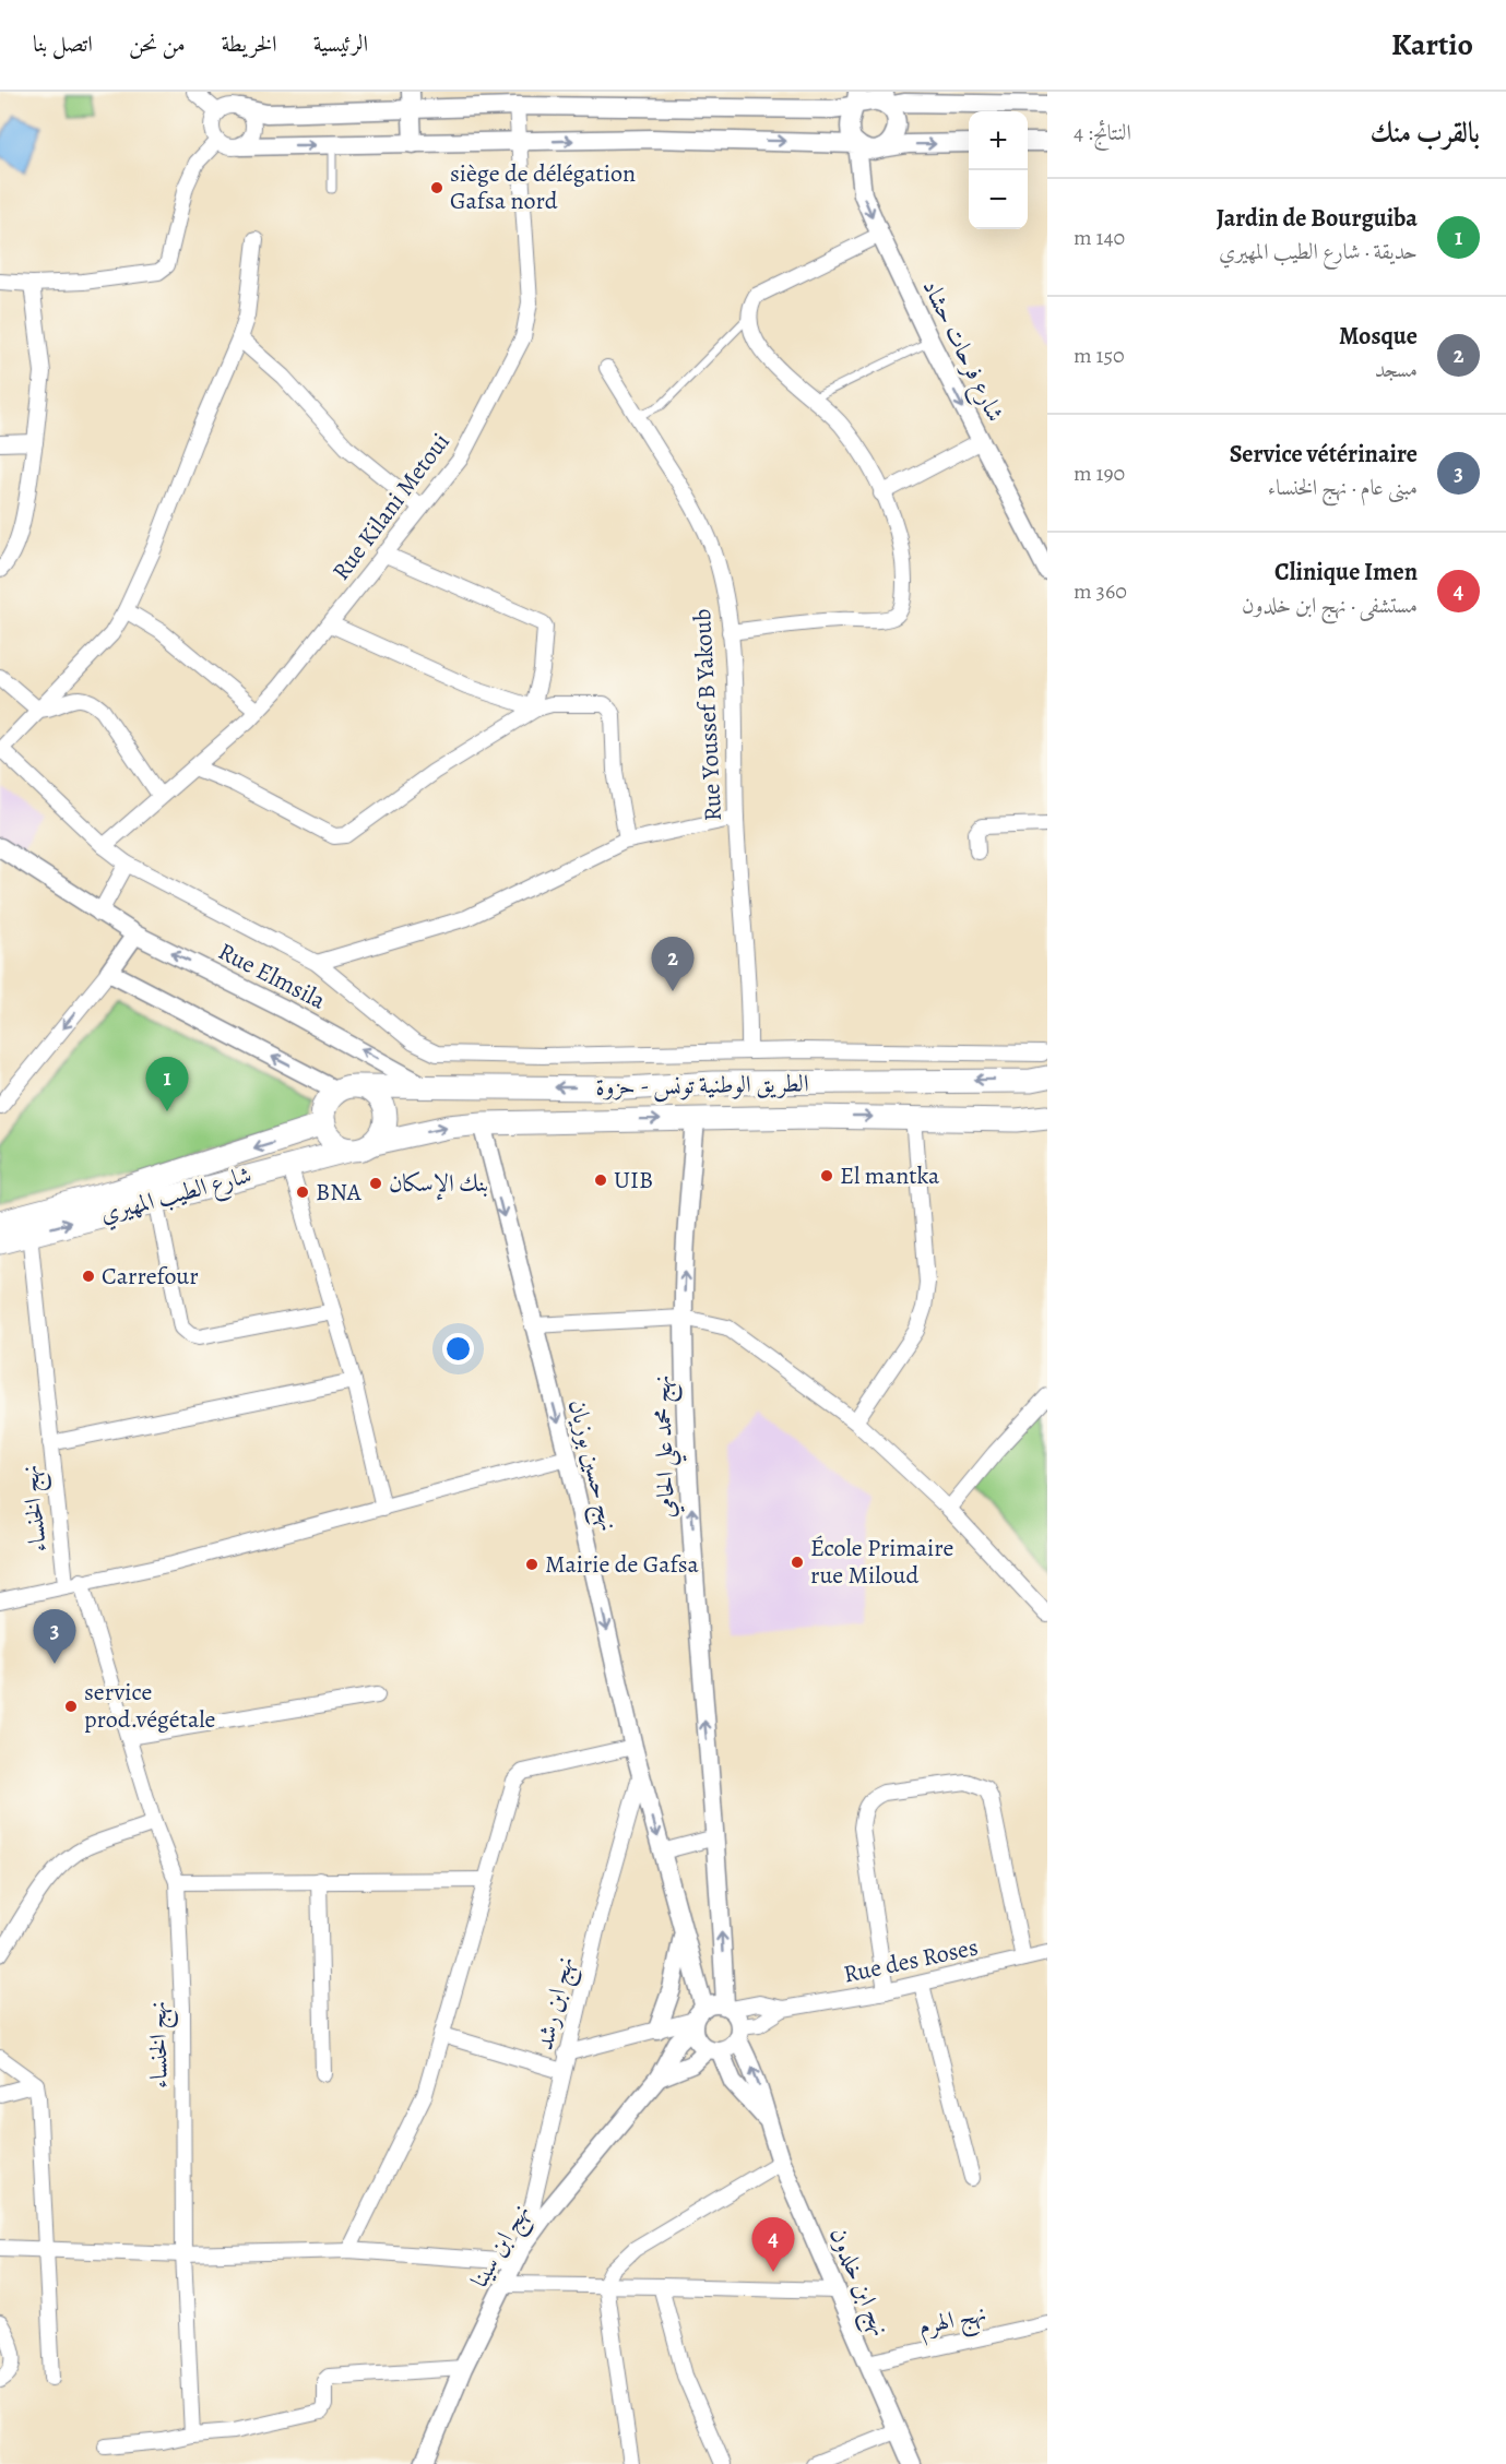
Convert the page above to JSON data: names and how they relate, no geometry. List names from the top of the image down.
{
  "streets": {
    "main road": ["الطريق الوطنية تونس - حزوة", "شارع الطيب المهيري"],
    "street": [
      "شارع فرحات حشاد",
      "Rue Kilani Metoui",
      "Rue Youssef B Yakoub",
      "Rue Elmsila",
      "نهج محمد علي الحامي",
      "نهج حسين بوزيان",
      "نهج الخنساء",
      "Rue des Roses",
      "نهج ابن رشد",
      "نهج ابن سينا",
      "نهج ابن خلدون",
      "نهج الهرم"
    ]
  },
  "crossings": [
    ["Rue Elmsila", "الطريق الوطنية تونس - حزوة"],
    ["الطريق الوطنية تونس - حزوة", "شارع الطيب المهيري"],
    ["الطريق الوطنية تونس - حزوة", "نهج محمد علي الحامي"],
    ["الطريق الوطنية تونس - حزوة", "نهج حسين بوزيان"],
    ["شارع الطيب المهيري", "نهج الخنساء"],
    ["نهج محمد علي الحامي", "نهج حسين بوزيان"],
    ["نهج محمد علي الحامي", "Rue des Roses"],
    ["نهج محمد علي الحامي", "نهج ابن سينا"],
    ["نهج محمد علي الحامي", "نهج ابن خلدون"],
    ["نهج حسين بوزيان", "Rue des Roses"],
    ["نهج حسين بوزيان", "نهج ابن رشد"],
    ["نهج حسين بوزيان", "نهج ابن سينا"],
    ["نهج حسين بوزيان", "نهج ابن خلدون"],
    ["Rue des Roses", "نهج ابن سينا"],
    ["Rue des Roses", "نهج ابن خلدون"],
    ["نهج ابن رشد", "نهج ابن سينا"],
    ["نهج ابن سينا", "نهج ابن خلدون"],
    ["نهج ابن خلدون", "نهج الهرم"]
  ],
  "one_way": ["نهج محمد علي الحامي", "نهج حسين بوزيان"],
  "places": [
    "siège de délégation Gafsa nord",
    "El mantka",
    "UIB",
    "بنك الإسكان",
    "BNA",
    "Carrefour",
    "École Primaire rue Miloud",
    "Mairie de Gafsa",
    "service prod.végétale"
  ],
  "page": {
    "header": "Kartio",
    "nav": [
      "الرئيسية",
      "الخريطة",
      "من نحن",
      "اتصل بنا"
    ],
    "heading": ["بالقرب منك", "النتائج: 4"],
    "map_buttons": ["+", "−"],
    "list": [
      {
        "mark": "1",
        "name": "Jardin de Bourguiba",
        "note": "حديقة · شارع الطيب المهيري",
        "value": "140 m"
      },
      {
        "mark": "2",
        "name": "Mosque",
        "note": "مسجد",
        "value": "150 m"
      },
      {
        "mark": "3",
        "name": "Service vétérinaire",
        "note": "مبنى عام · نهج الخنساء",
        "value": "190 m"
      },
      {
        "mark": "4",
        "name": "Clinique Imen",
        "note": "مستشفى · نهج ابن خلدون",
        "value": "360 m"
      }
    ],
    "pins": [
      "2",
      "1",
      "3",
      "4"
    ]
  }
}
